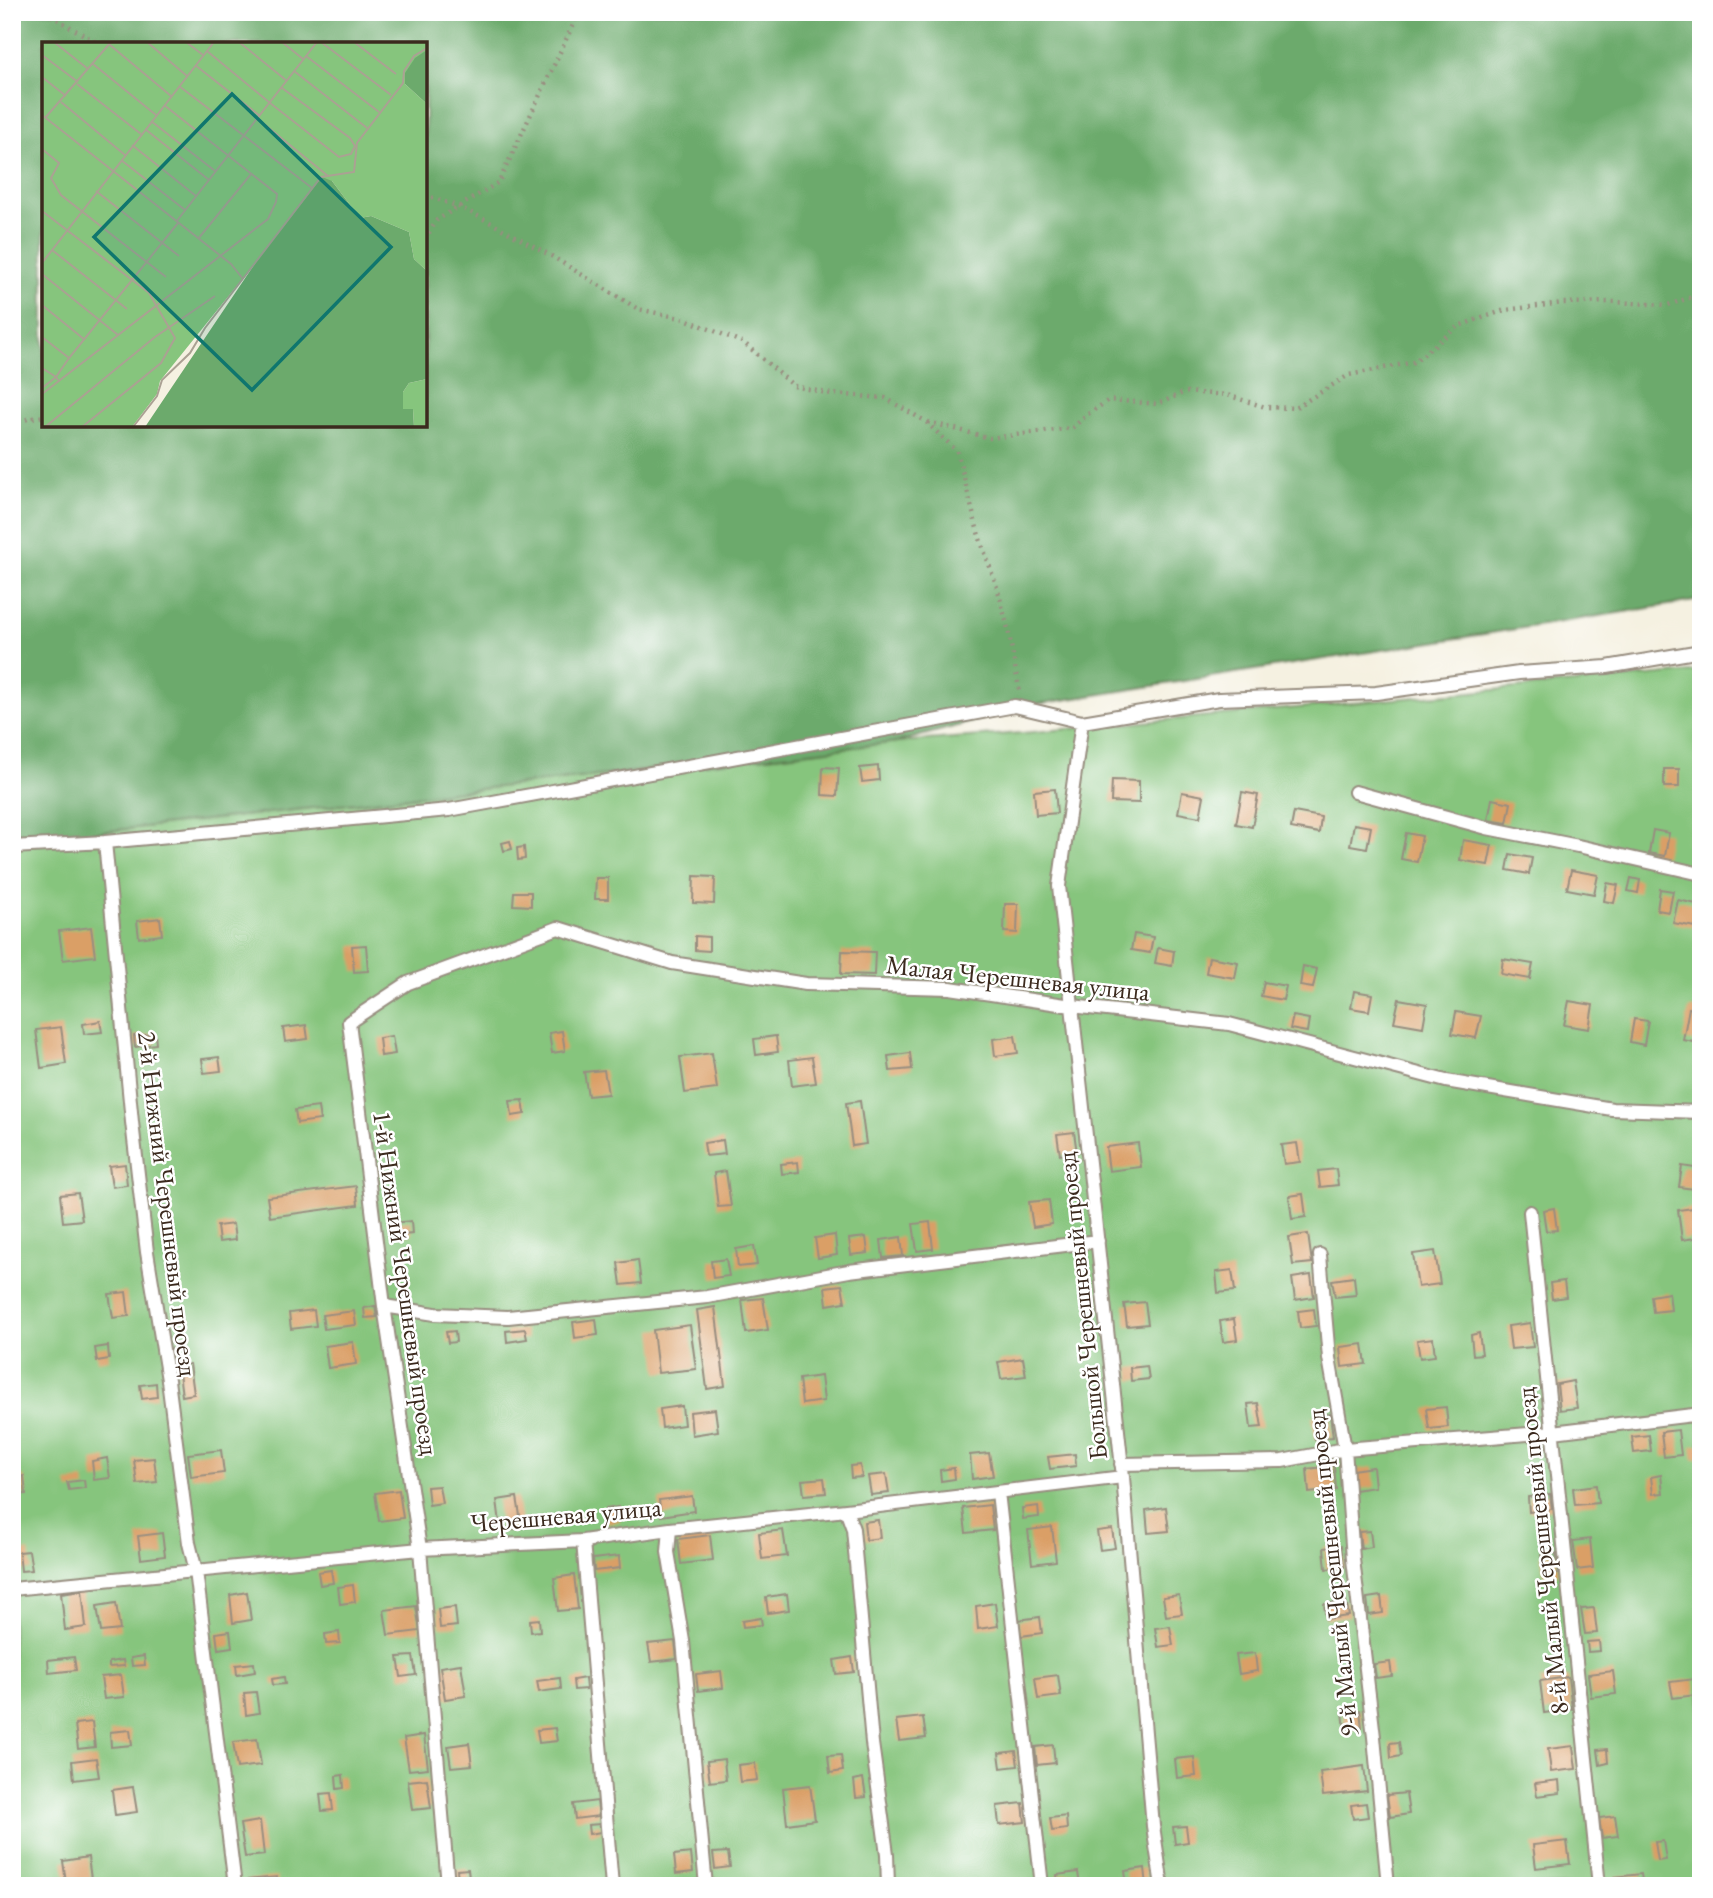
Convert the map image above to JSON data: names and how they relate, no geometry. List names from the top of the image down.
{
  "streets": {
    "lane": [
      "Малая Черешневая улица",
      "2-й Нижний Черешневый проезд",
      "1-й Нижний Черешневый проезд",
      "Большой Черешневый проезд",
      "Черешневая улица",
      "8-й Малый Черешневый проезд",
      "9-й Малый Черешневый проезд"
    ]
  },
  "crossings": [
    ["Малая Черешневая улица", "1-й Нижний Черешневый проезд"],
    ["Малая Черешневая улица", "Большой Черешневый проезд"],
    ["2-й Нижний Черешневый проезд", "Черешневая улица"],
    ["1-й Нижний Черешневый проезд", "Черешневая улица"],
    ["Большой Черешневый проезд", "Черешневая улица"],
    ["Черешневая улица", "8-й Малый Черешневый проезд"],
    ["Черешневая улица", "9-й Малый Черешневый проезд"]
  ]
}
